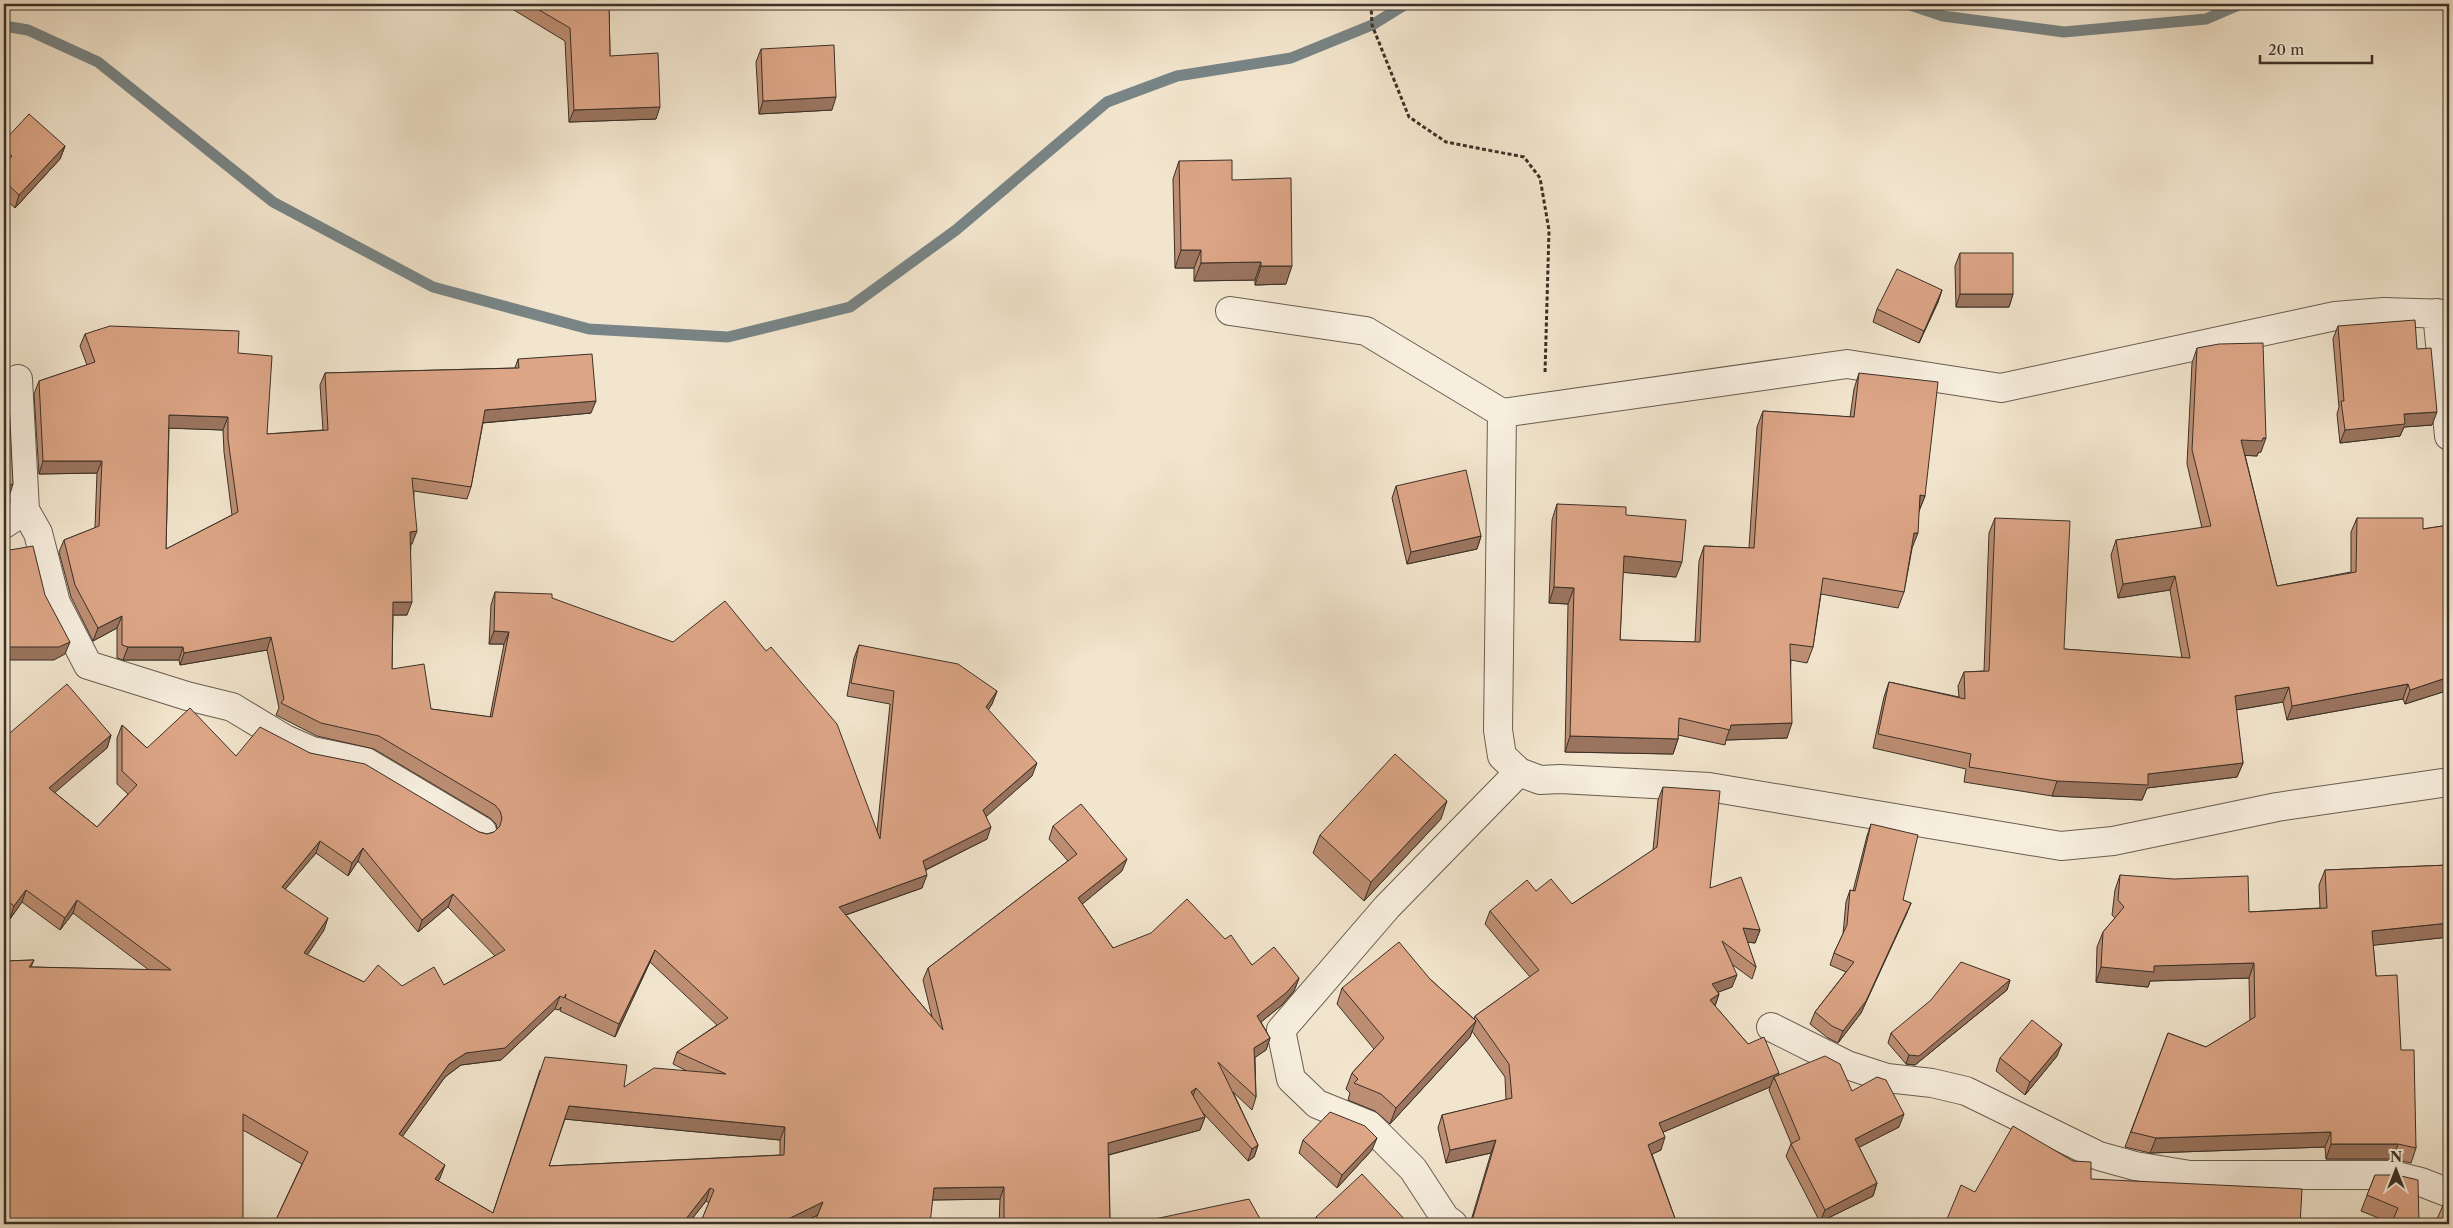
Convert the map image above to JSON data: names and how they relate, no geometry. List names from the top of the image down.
{
  "scale_bar": "20 m",
  "north": "top"
}
